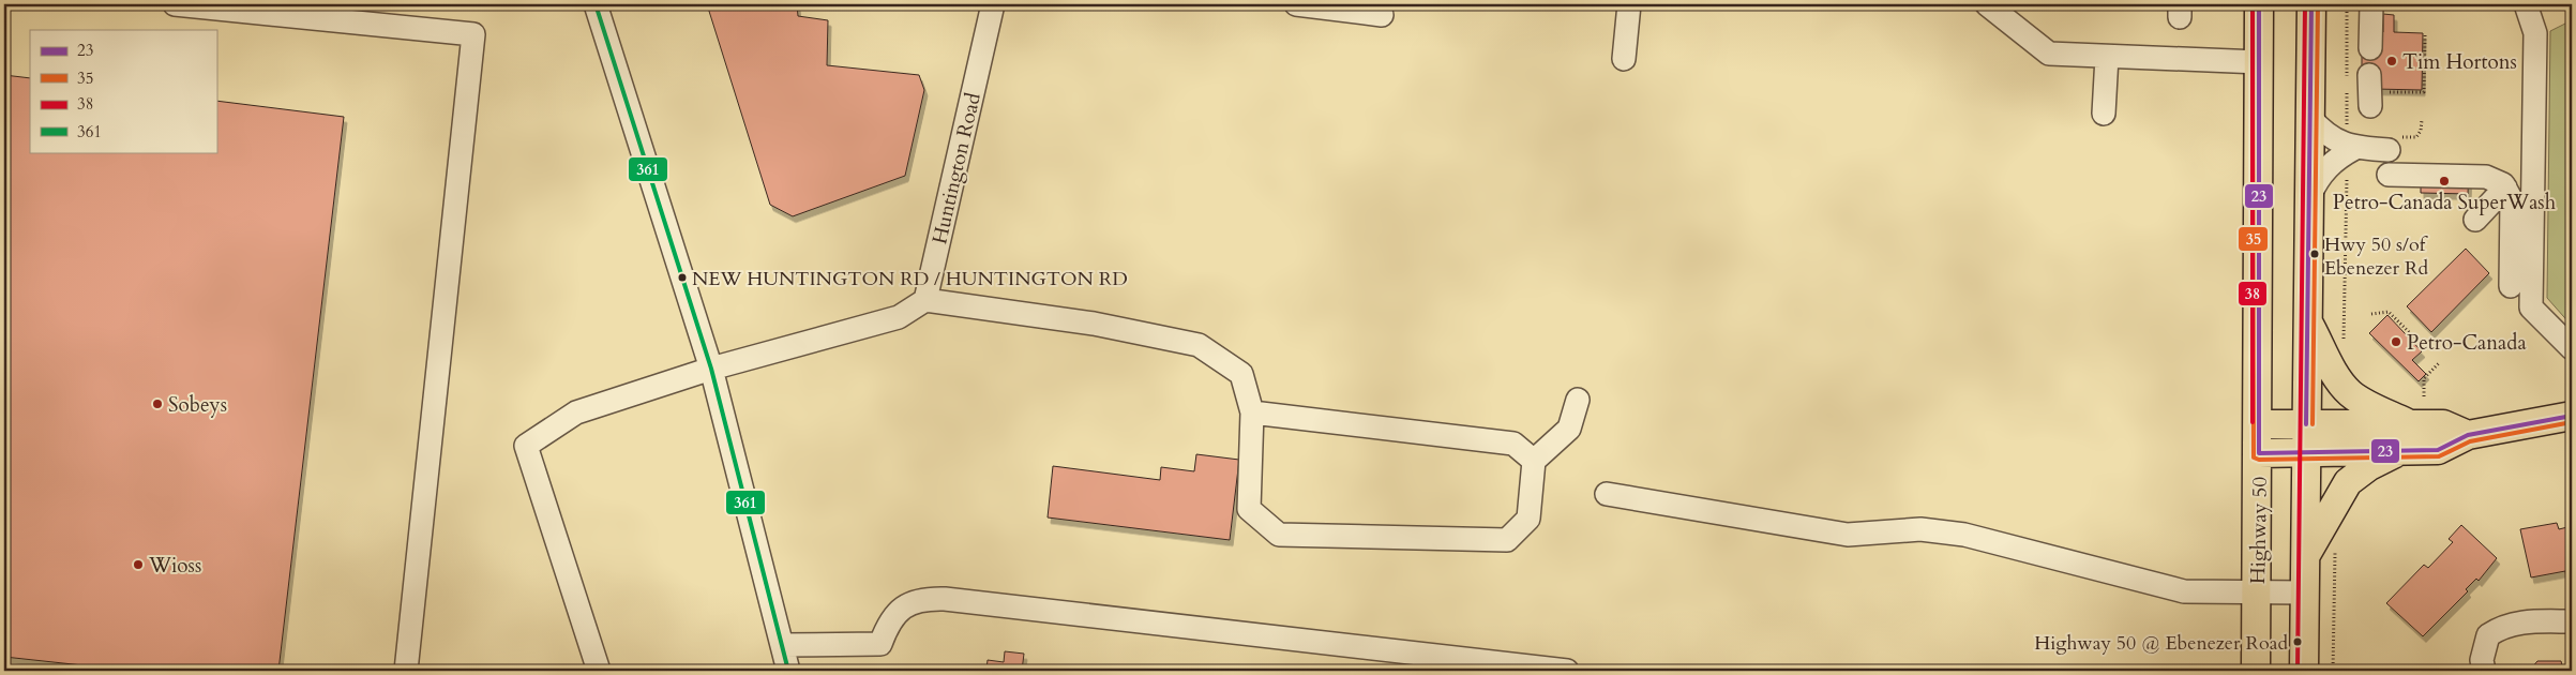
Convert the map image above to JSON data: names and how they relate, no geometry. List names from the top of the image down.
{
  "streets": {
    "main road": ["Highway 50"],
    "street": ["Huntington Road"]
  },
  "places": [
    "Tim Hortons",
    "Petro-Canada SuperWash",
    "Hwy 50 s/of Ebenezer Rd",
    "NEW HUNTINGTON RD / HUNTINGTON RD",
    "Petro-Canada",
    "Sobeys",
    "Wioss",
    "Highway 50 @ Ebenezer Road"
  ],
  "lines": [
    "transit line 23",
    "transit line 35",
    "transit line 38",
    "transit line 361"
  ],
  "legend": [
    "23",
    "35",
    "38",
    "361"
  ]
}
